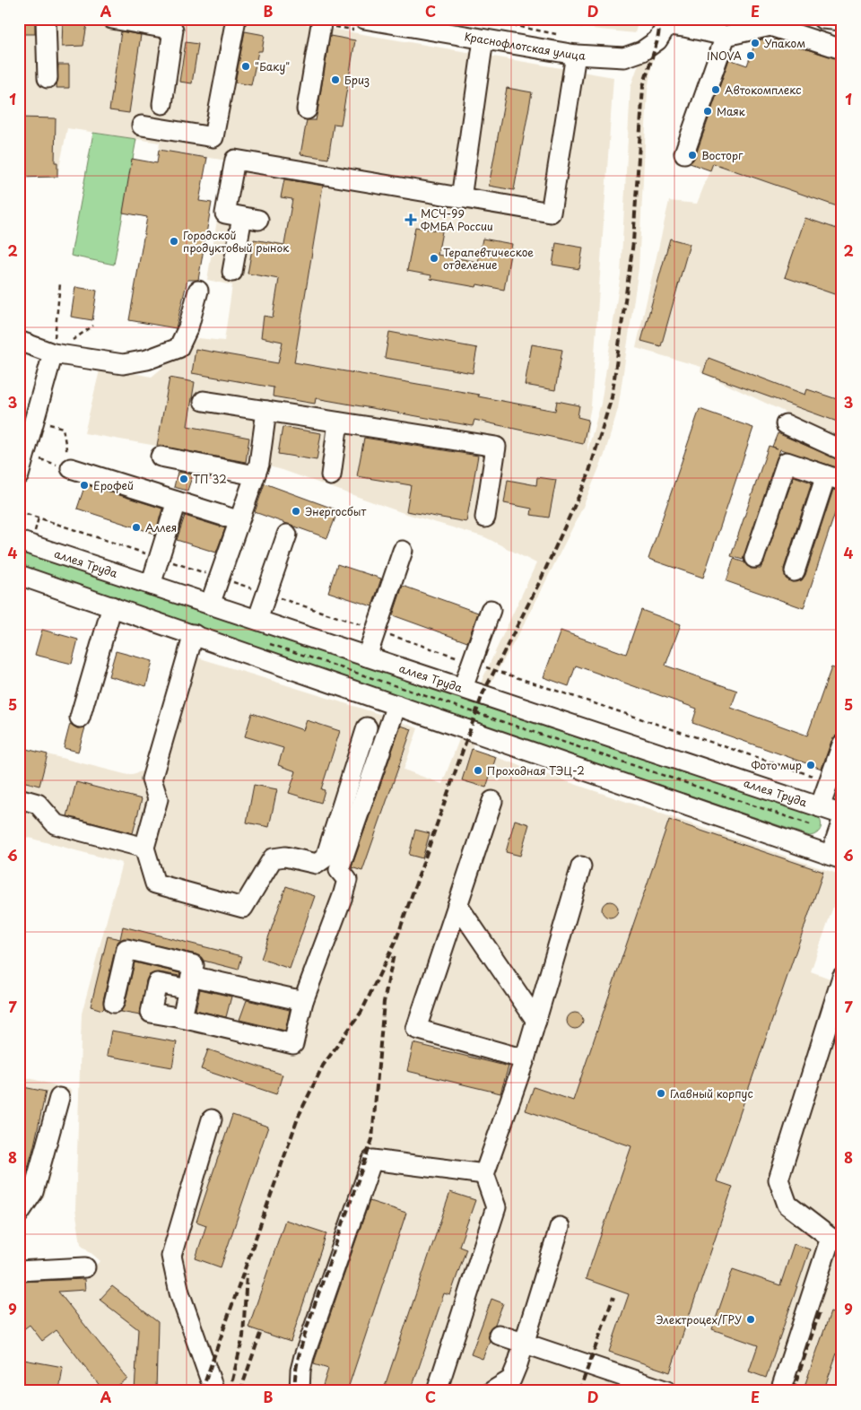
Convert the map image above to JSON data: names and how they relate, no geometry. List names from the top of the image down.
{
  "streets": {
    "street": ["Краснофлотская улица", "аллея Труда"]
  },
  "places": {
    "other": [
      "Упаком",
      "INOVA",
      "\"Баку\"",
      "Бриз",
      "Автокомплекс",
      "Маяк",
      "Восторг",
      "Городской продуктовый рынок",
      "Терапевтическое отделение",
      "ТП 32",
      "Ерофей",
      "Энергосбыт",
      "Аллея",
      "Фото мир",
      "Проходная ТЭЦ-2",
      "Главный корпус",
      "Электроцех/ГРУ"
    ],
    "health": ["МСЧ-99 ФМБА России"]
  },
  "grid": {
    "columns": [
      "A",
      "B",
      "C",
      "D",
      "E"
    ],
    "rows": [
      "1",
      "2",
      "3",
      "4",
      "5",
      "6",
      "7",
      "8",
      "9"
    ]
  }
}
